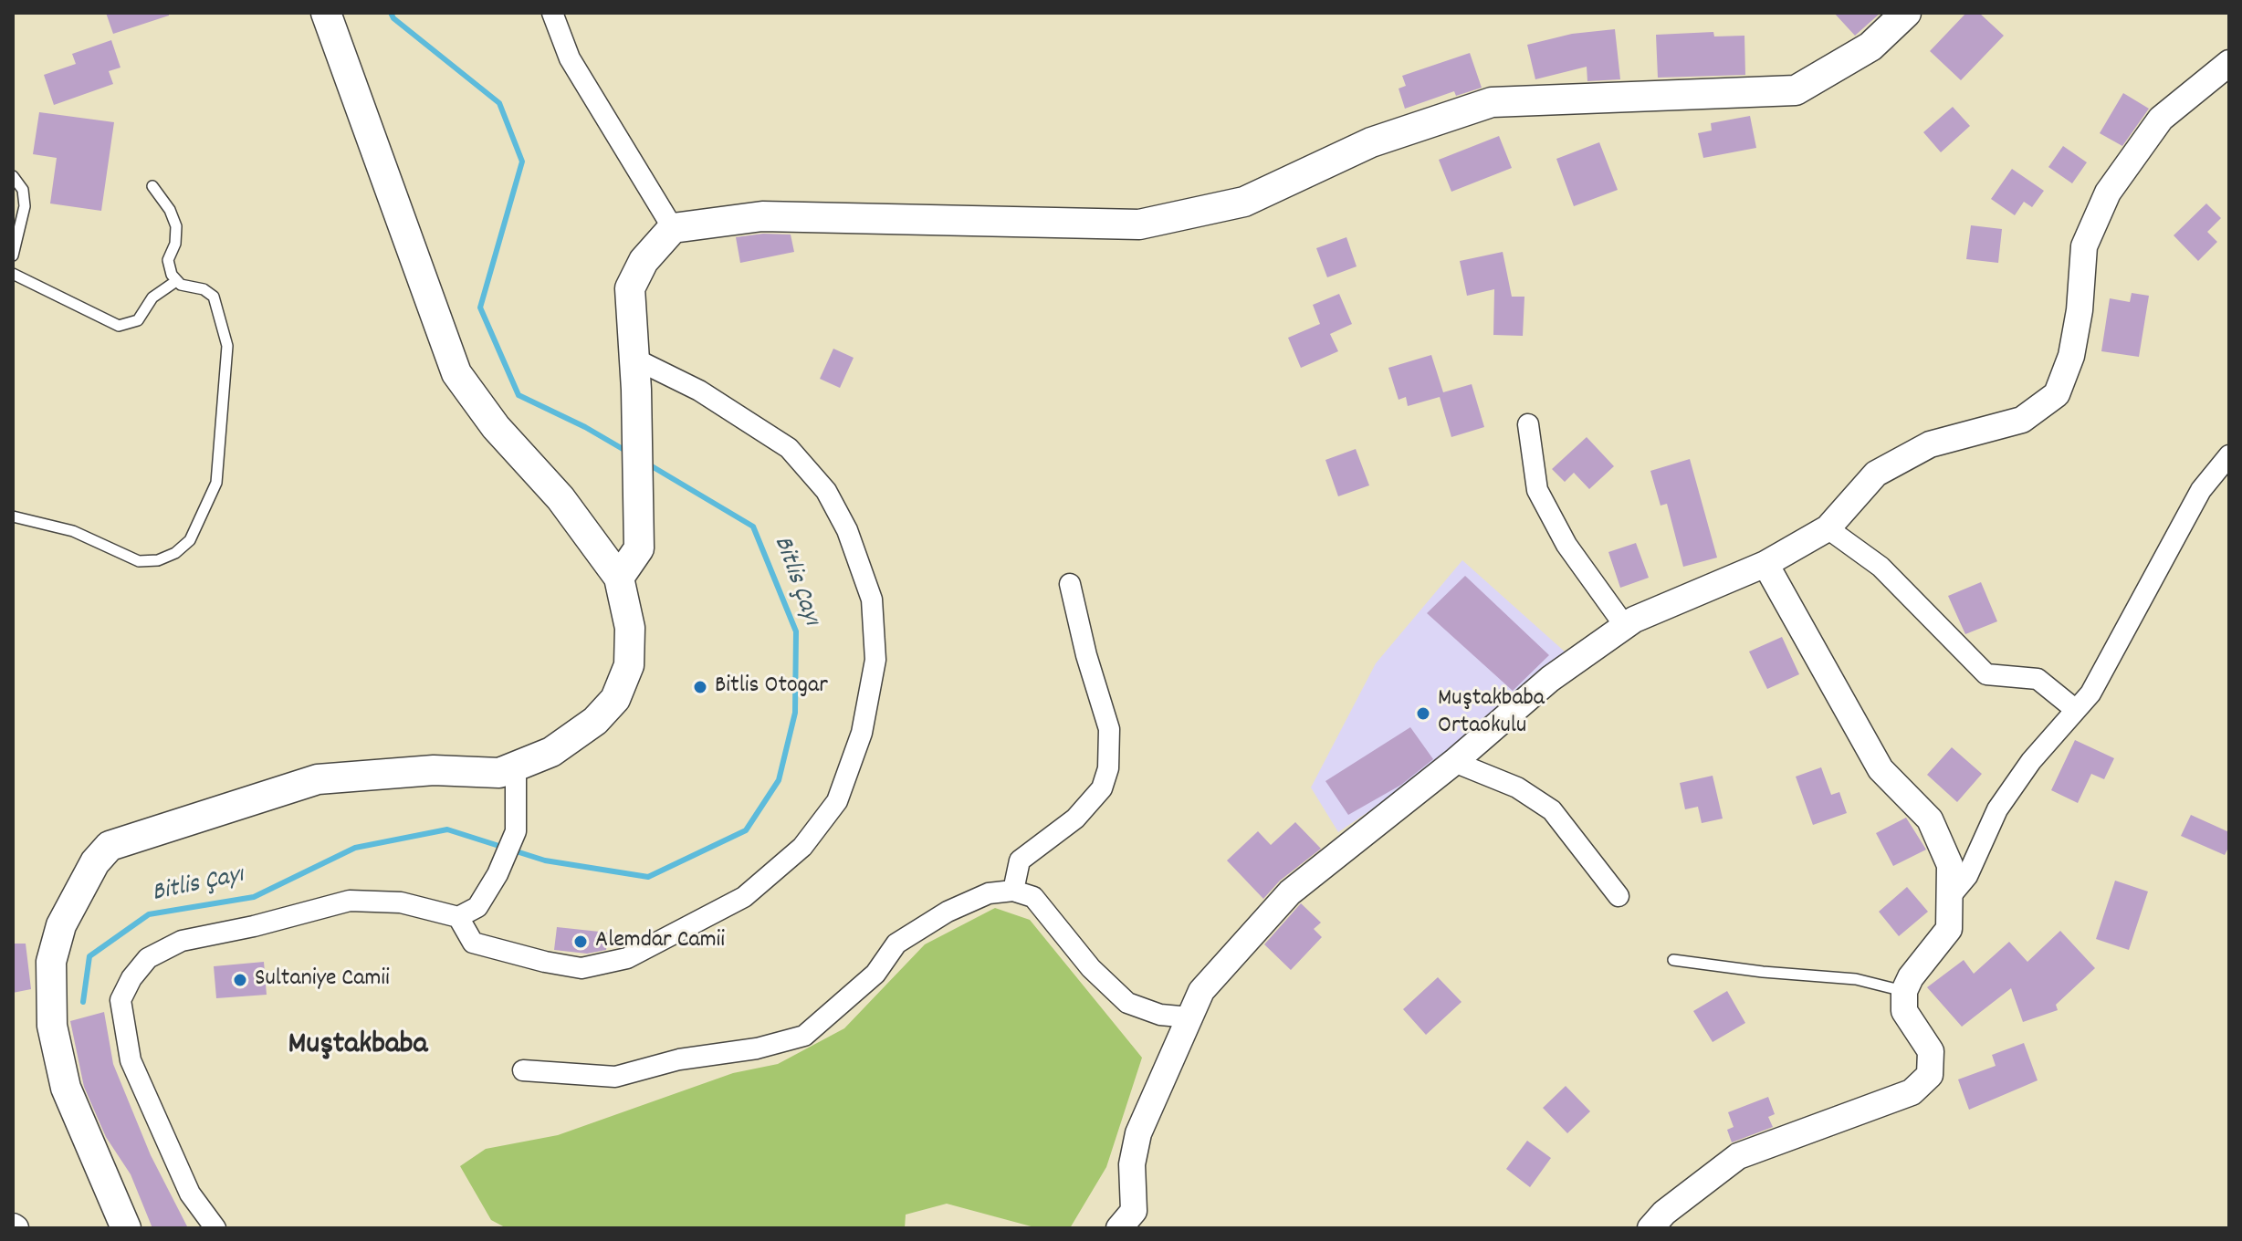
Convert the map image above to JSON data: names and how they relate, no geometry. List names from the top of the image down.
{
  "districts": ["Muştakbaba"],
  "water": ["Bitlis Çayı"],
  "places": [
    "Bitlis Otogar",
    "Muştakbaba Ortaokulu",
    "Alemdar Camii",
    "Sultaniye Camii"
  ]
}
